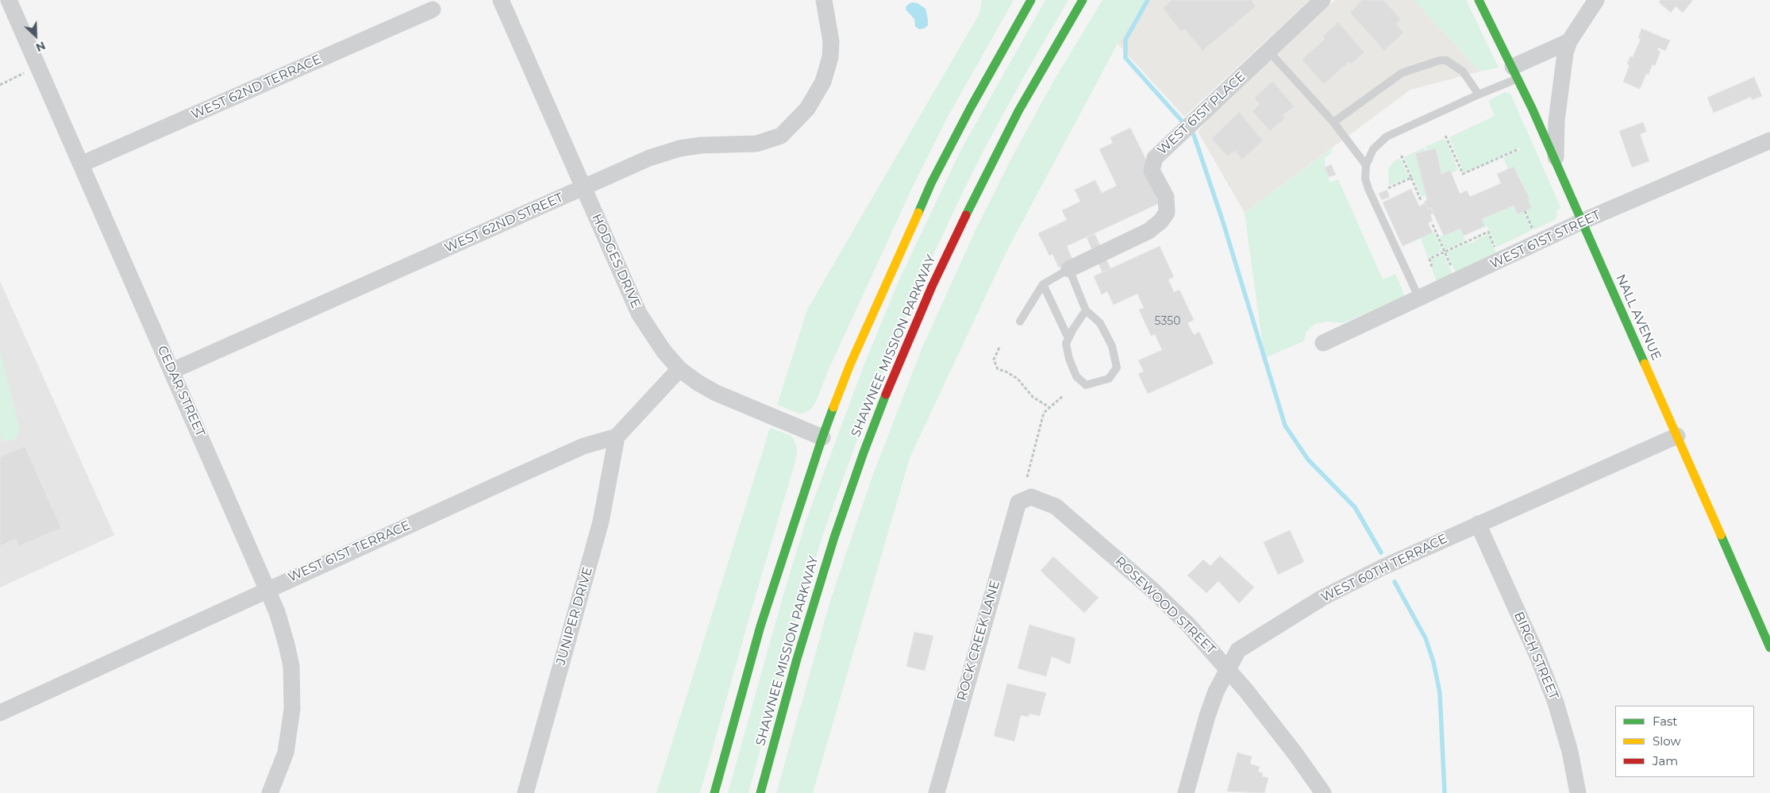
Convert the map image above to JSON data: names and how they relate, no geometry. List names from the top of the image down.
{
  "streets": {
    "main road": ["NALL AVENUE", "SHAWNEE MISSION PARKWAY"],
    "street": [
      "WEST 62ND TERRACE",
      "WEST 61ST PLACE",
      "WEST 62ND STREET",
      "WEST 61ST STREET",
      "HODGES DRIVE",
      "CEDAR STREET",
      "WEST 61ST TERRACE",
      "WEST 60TH TERRACE",
      "ROSEWOOD STREET",
      "JUNIPER DRIVE",
      "ROCK CREEK LANE",
      "BIRCH STREET"
    ]
  },
  "crossings": [
    ["WEST 62ND TERRACE", "CEDAR STREET"],
    ["WEST 62ND STREET", "HODGES DRIVE"],
    ["WEST 62ND STREET", "CEDAR STREET"],
    ["WEST 61ST STREET", "NALL AVENUE"],
    ["NALL AVENUE", "WEST 60TH TERRACE"],
    ["CEDAR STREET", "WEST 61ST TERRACE"],
    ["WEST 61ST TERRACE", "JUNIPER DRIVE"],
    ["WEST 60TH TERRACE", "ROSEWOOD STREET"],
    ["WEST 60TH TERRACE", "BIRCH STREET"],
    ["ROSEWOOD STREET", "ROCK CREEK LANE"]
  ],
  "house_numbers": ["5350"],
  "legend": ["Fast", "Slow", "Jam"],
  "north": "bottom right"
}
